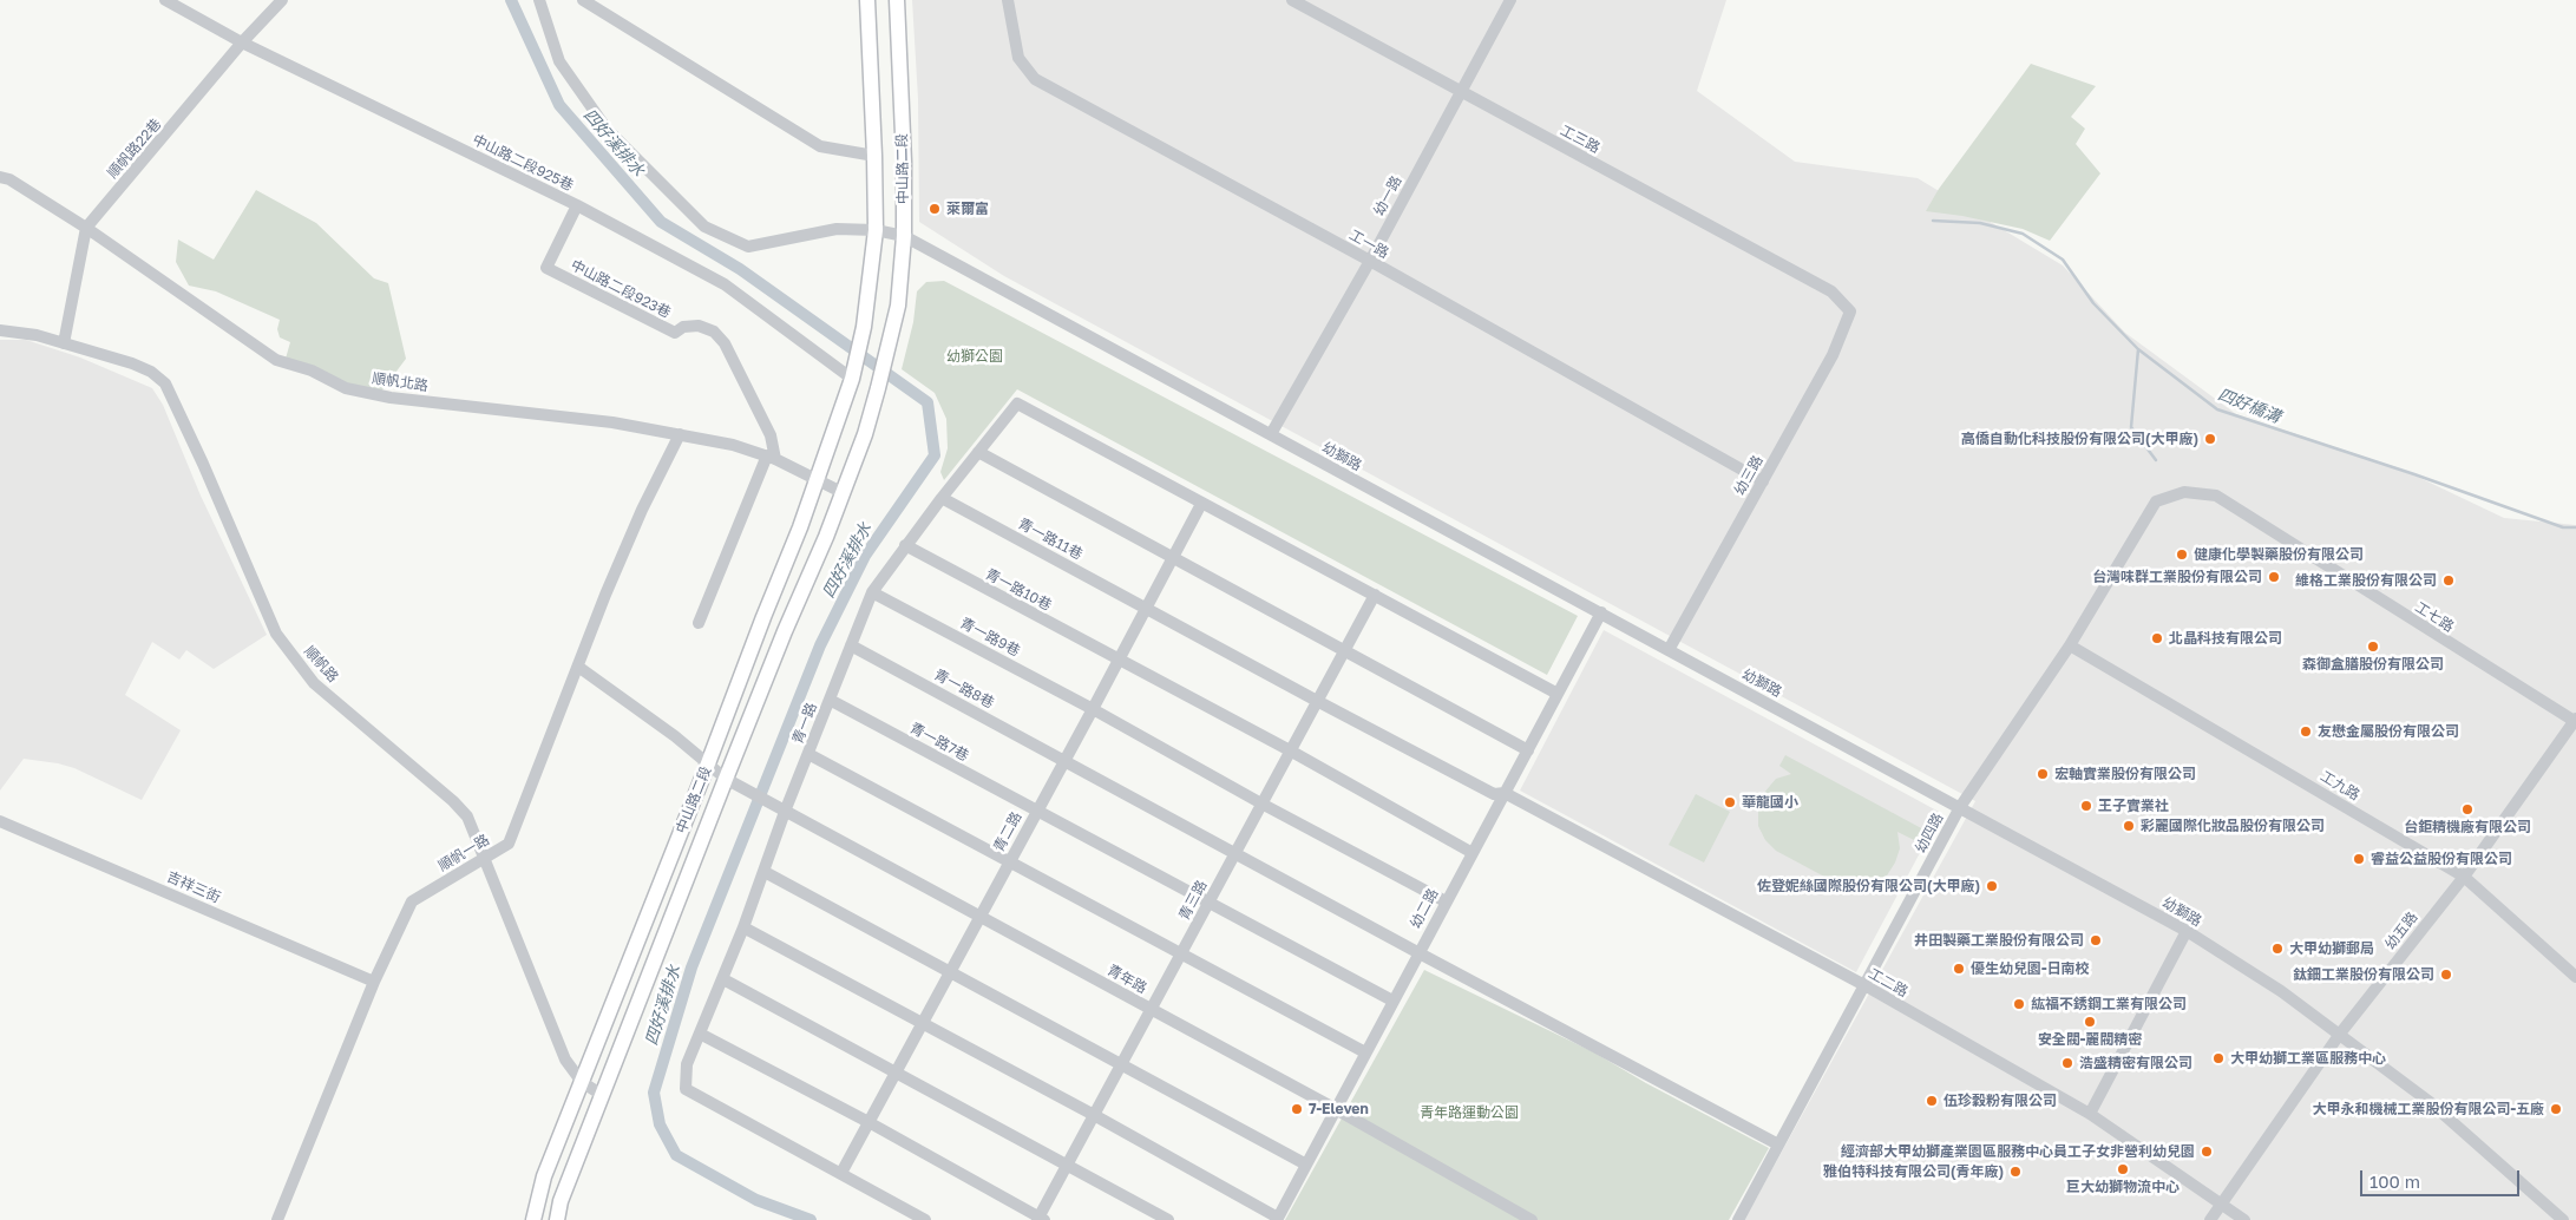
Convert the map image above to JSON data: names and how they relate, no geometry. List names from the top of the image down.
{
  "streets": {
    "main road": ["中山路二段"],
    "street": [
      "工三路",
      "順帆路22巷",
      "中山路二段925巷",
      "幼一路",
      "工一路",
      "中山路二段923巷",
      "順帆北路",
      "幼獅路",
      "幼三路",
      "青一路11巷",
      "青一路10巷",
      "工七路",
      "青一路9巷",
      "順帆路",
      "青一路8巷",
      "青一路",
      "青一路7巷",
      "工九路",
      "青二路",
      "幼四路",
      "順帆一路",
      "吉祥三街",
      "青三路",
      "幼二路",
      "幼五路",
      "青年路",
      "工二路"
    ]
  },
  "crossings": [
    ["工三路", "幼一路"],
    ["工三路", "幼三路"],
    ["順帆路22巷", "中山路二段925巷"],
    ["順帆路22巷", "順帆北路"],
    ["順帆路22巷", "順帆路"],
    ["中山路二段925巷", "中山路二段"],
    ["中山路二段925巷", "中山路二段923巷"],
    ["中山路二段", "順帆北路"],
    ["中山路二段", "幼獅路"],
    ["中山路二段", "順帆路"],
    ["中山路二段", "青年路"],
    ["幼一路", "工一路"],
    ["幼一路", "幼獅路"],
    ["工一路", "幼三路"],
    ["中山路二段923巷", "順帆北路"],
    ["順帆北路", "順帆一路"],
    ["幼獅路", "幼三路"],
    ["幼獅路", "幼四路"],
    ["幼獅路", "幼二路"],
    ["幼獅路", "幼五路"],
    ["青一路11巷", "青一路"],
    ["青一路11巷", "青二路"],
    ["青一路11巷", "青三路"],
    ["青一路11巷", "工二路"],
    ["青一路10巷", "青一路"],
    ["青一路10巷", "青二路"],
    ["青一路10巷", "青三路"],
    ["青一路10巷", "幼二路"],
    ["工七路", "幼四路"],
    ["工七路", "幼五路"],
    ["青一路9巷", "青一路"],
    ["青一路9巷", "青二路"],
    ["青一路9巷", "青三路"],
    ["青一路9巷", "幼二路"],
    ["順帆路", "順帆一路"],
    ["青一路8巷", "青一路"],
    ["青一路8巷", "青二路"],
    ["青一路8巷", "幼四路"],
    ["青一路8巷", "青三路"],
    ["青一路8巷", "幼二路"],
    ["青一路", "青一路7巷"],
    ["青一路", "青二路"],
    ["青一路", "青年路"],
    ["青一路7巷", "青二路"],
    ["青一路7巷", "青三路"],
    ["青一路7巷", "幼二路"],
    ["工九路", "幼四路"],
    ["工九路", "幼五路"],
    ["青二路", "青年路"],
    ["幼四路", "工二路"],
    ["順帆一路", "吉祥三街"],
    ["順帆一路", "青年路"],
    ["青三路", "青年路"],
    ["青三路", "工二路"],
    ["幼二路", "青年路"],
    ["幼二路", "工二路"],
    ["幼五路", "工二路"]
  ],
  "water": ["四好溪排水", "四好橋溝"],
  "parks": ["幼獅公園", "青年路運動公園"],
  "places": [
    "萊爾富",
    "高僑自動化科技股份有限公司(大甲廠)",
    "健康化學製藥股份有限公司",
    "台灣味群工業股份有限公司",
    "維格工業股份有限公司",
    "北晶科技有限公司",
    "森御盒膳股份有限公司",
    "友懋金屬股份有限公司",
    "宏軸實業股份有限公司",
    "華龍國小",
    "王子實業社",
    "台鉅精機廠有限公司",
    "彩麗國際化妝品股份有限公司",
    "睿益公益股份有限公司",
    "佐登妮絲國際股份有限公司(大甲廠)",
    "井田製藥工業股份有限公司",
    "大甲幼獅郵局",
    "優生幼兒園-日南校",
    "鈦鈿工業股份有限公司",
    "紘福不銹鋼工業有限公司",
    "安全閥-麗閥精密",
    "大甲幼獅工業區服務中心",
    "浩盛精密有限公司",
    "伍珍穀粉有限公司",
    "7-Eleven",
    "大甲永和機械工業股份有限公司-五廠",
    "經濟部大甲幼獅產業園區服務中心員工子女非營利幼兒園",
    "巨大幼獅物流中心",
    "雅伯特科技有限公司(青年廠)"
  ],
  "scale_bar": "100 m"
}
